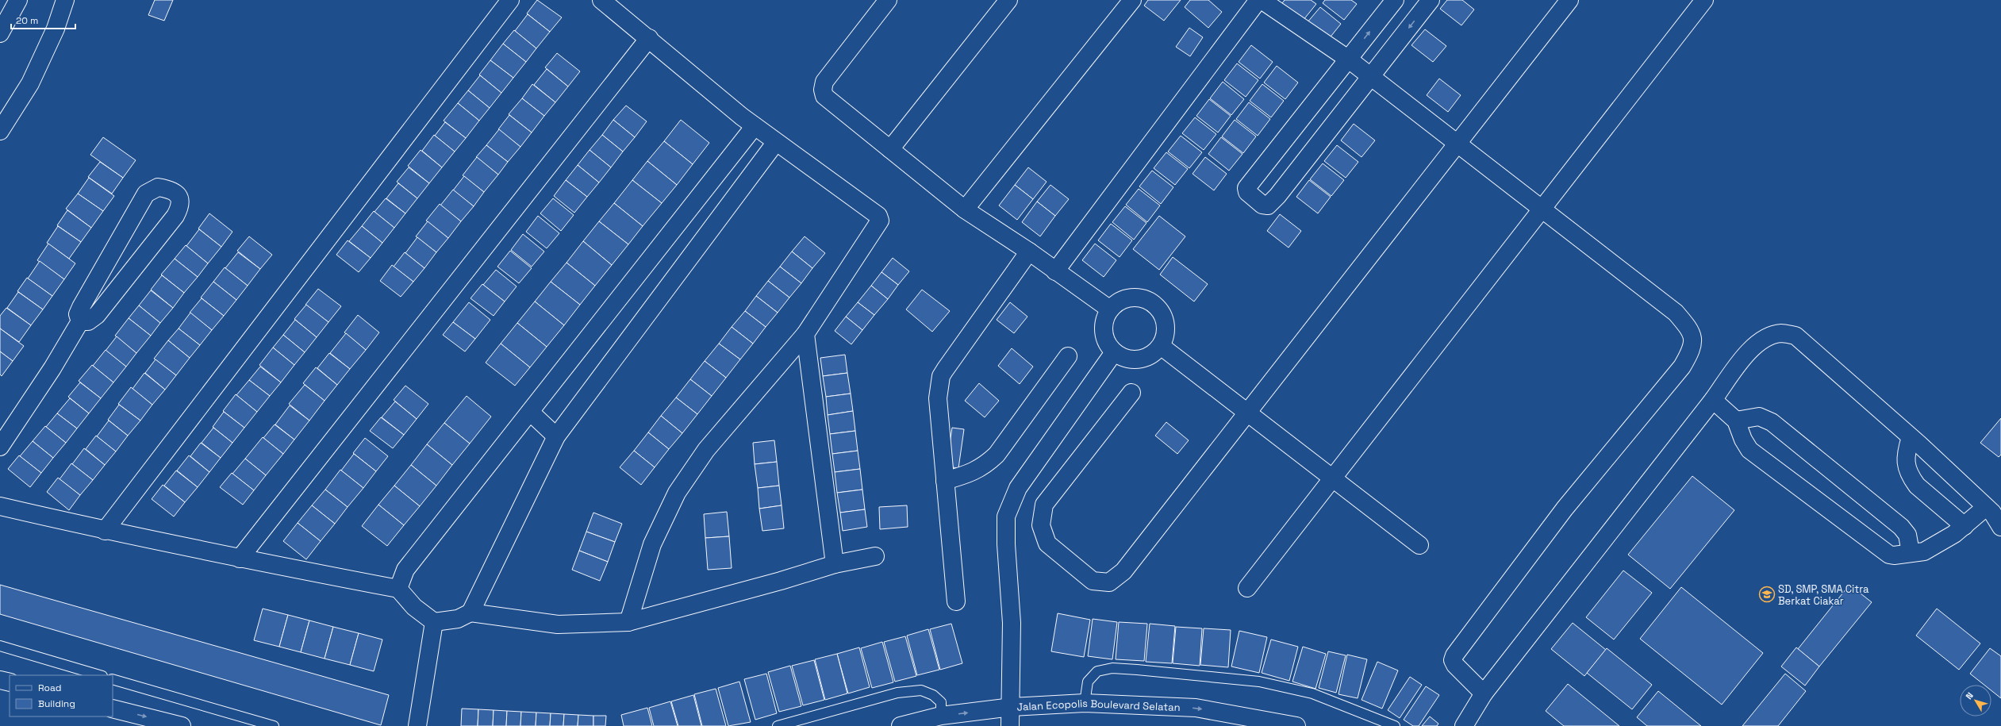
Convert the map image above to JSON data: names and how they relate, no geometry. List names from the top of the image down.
{
  "streets": {
    "street": ["Jalan Ecopolis Boulevard Selatan"]
  },
  "one_way": ["Jalan Ecopolis Boulevard Selatan"],
  "places": {
    "school or university": ["SD, SMP, SMA Citra Berkat Ciakar"]
  },
  "legend": ["Road", "Building"],
  "scale_bar": "20 m",
  "north": "top left"
}
